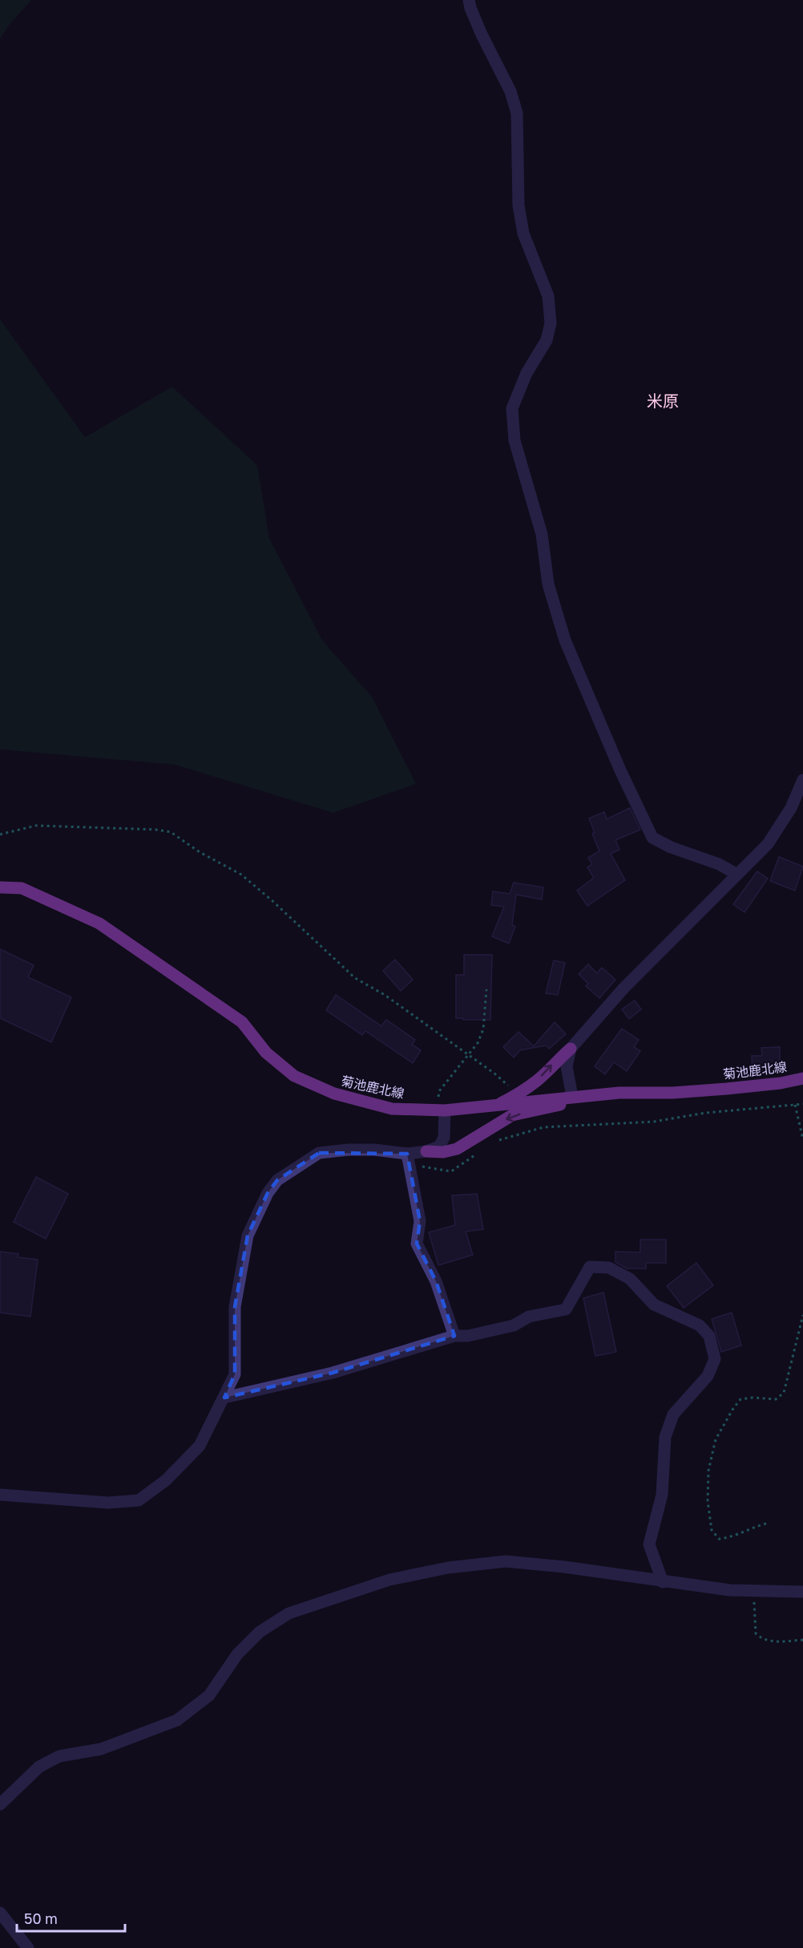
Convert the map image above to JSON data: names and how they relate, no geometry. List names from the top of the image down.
{
  "streets": {
    "main road": ["菊池鹿北線"]
  },
  "districts": ["米原"],
  "scale_bar": "50 m"
}
